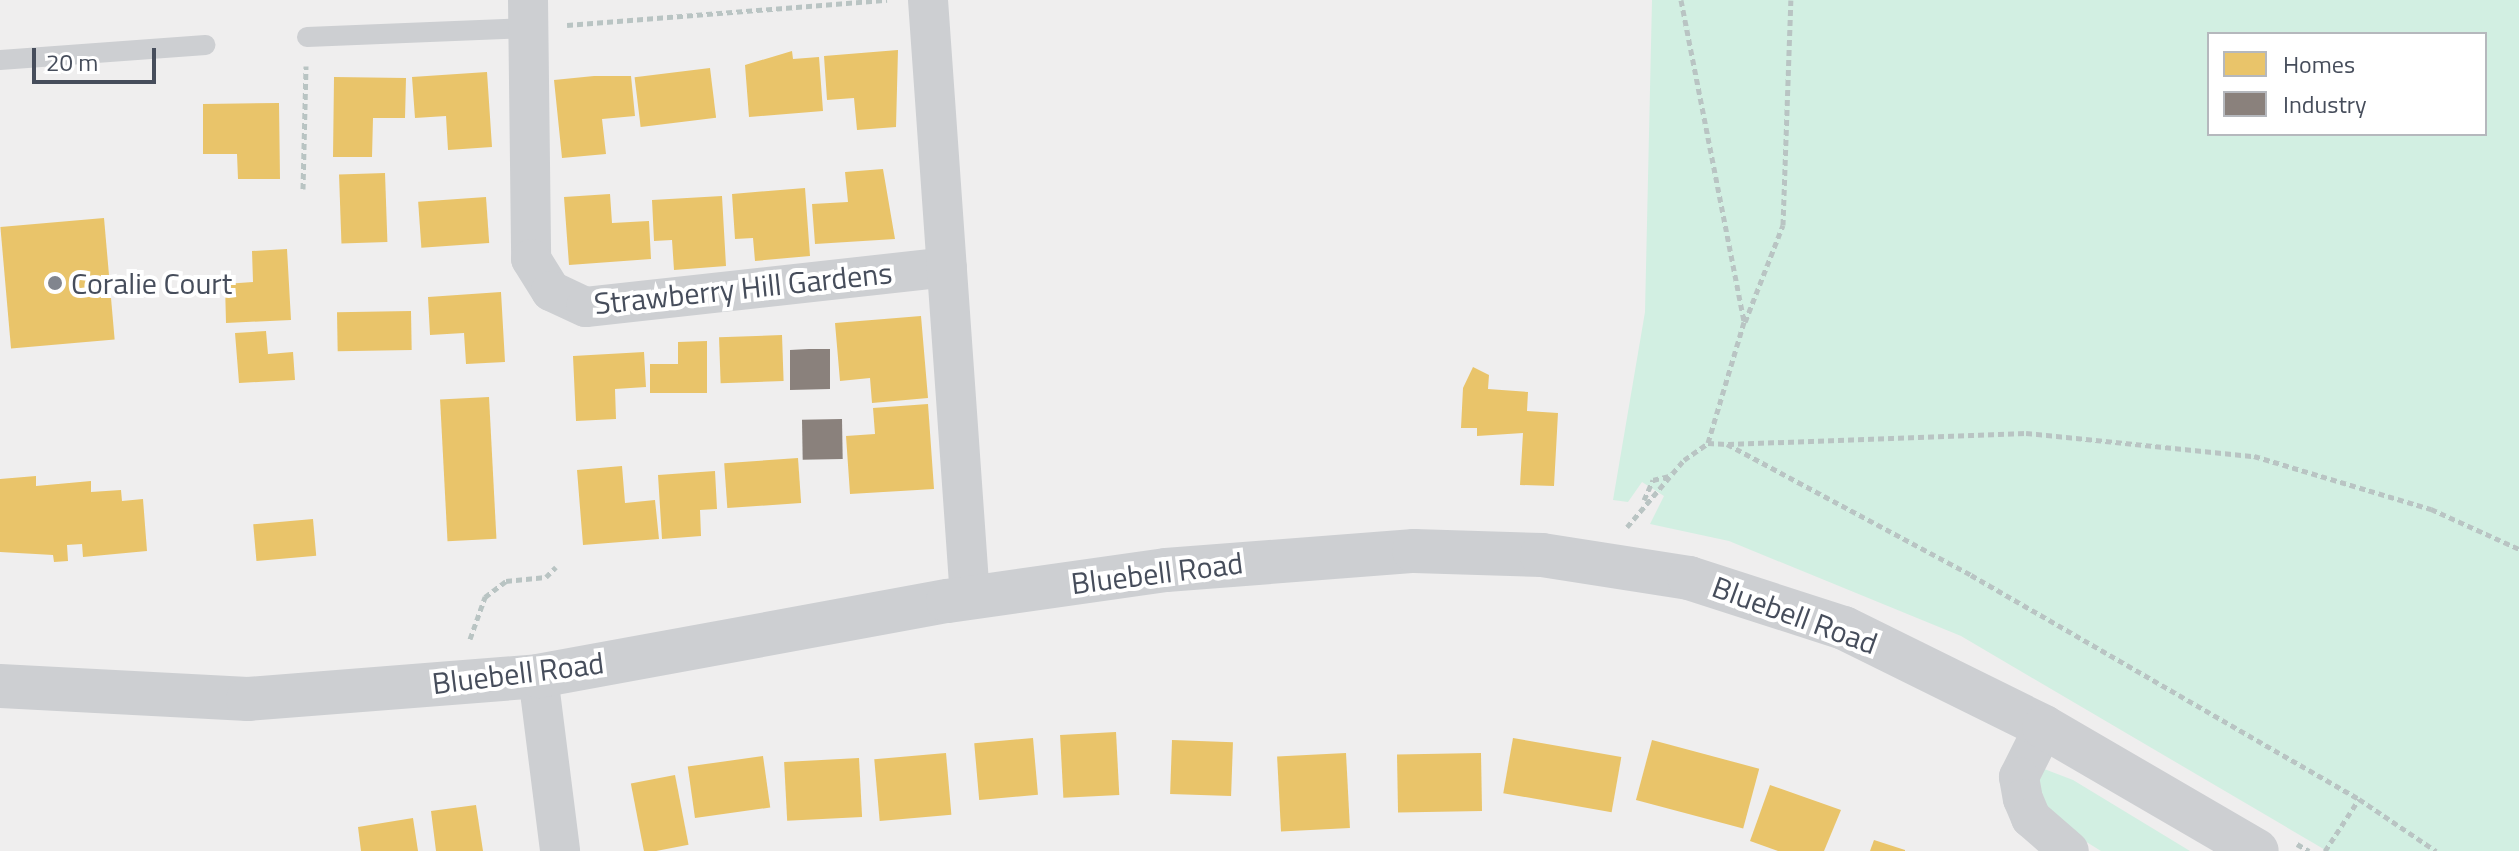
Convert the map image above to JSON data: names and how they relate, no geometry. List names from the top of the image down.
{
  "streets": {
    "street": ["Strawberry Hill Gardens", "Bluebell Road"]
  },
  "places": ["Coralie Court"],
  "legend": ["Homes", "Industry"],
  "scale_bar": "20 m"
}
